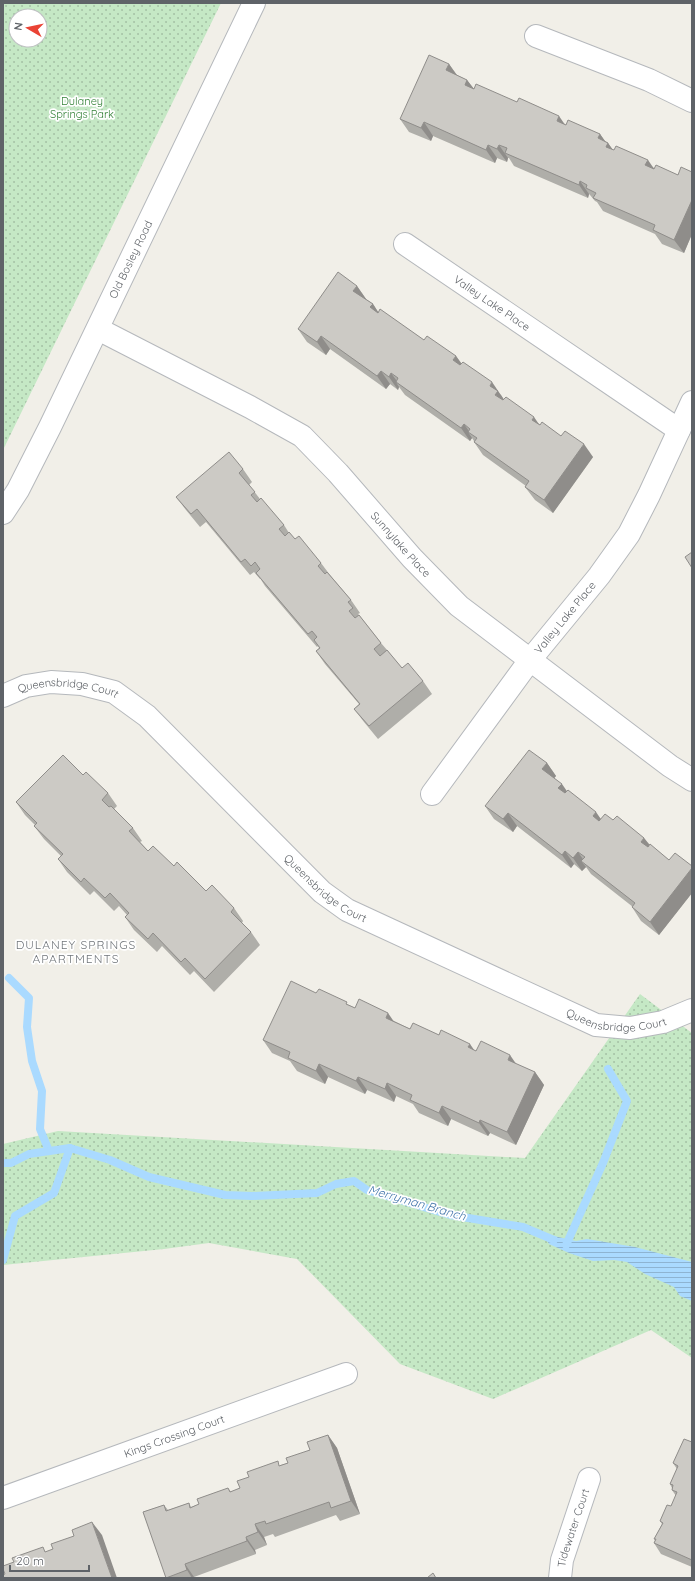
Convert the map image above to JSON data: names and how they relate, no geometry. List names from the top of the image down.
{
  "streets": {
    "street": [
      "Old Bosley Road",
      "Valley Lake Place",
      "Sunnylake Place",
      "Queensbridge Court",
      "Kings Crossing Court",
      "Tidewater Court"
    ]
  },
  "crossings": [
    ["Old Bosley Road", "Sunnylake Place"],
    ["Valley Lake Place", "Sunnylake Place"]
  ],
  "districts": ["DULANEY SPRINGS APARTMENTS"],
  "water": ["Merryman Branch"],
  "parks": ["Dulaney Springs Park"],
  "scale_bar": "20 m",
  "north": "left"
}
